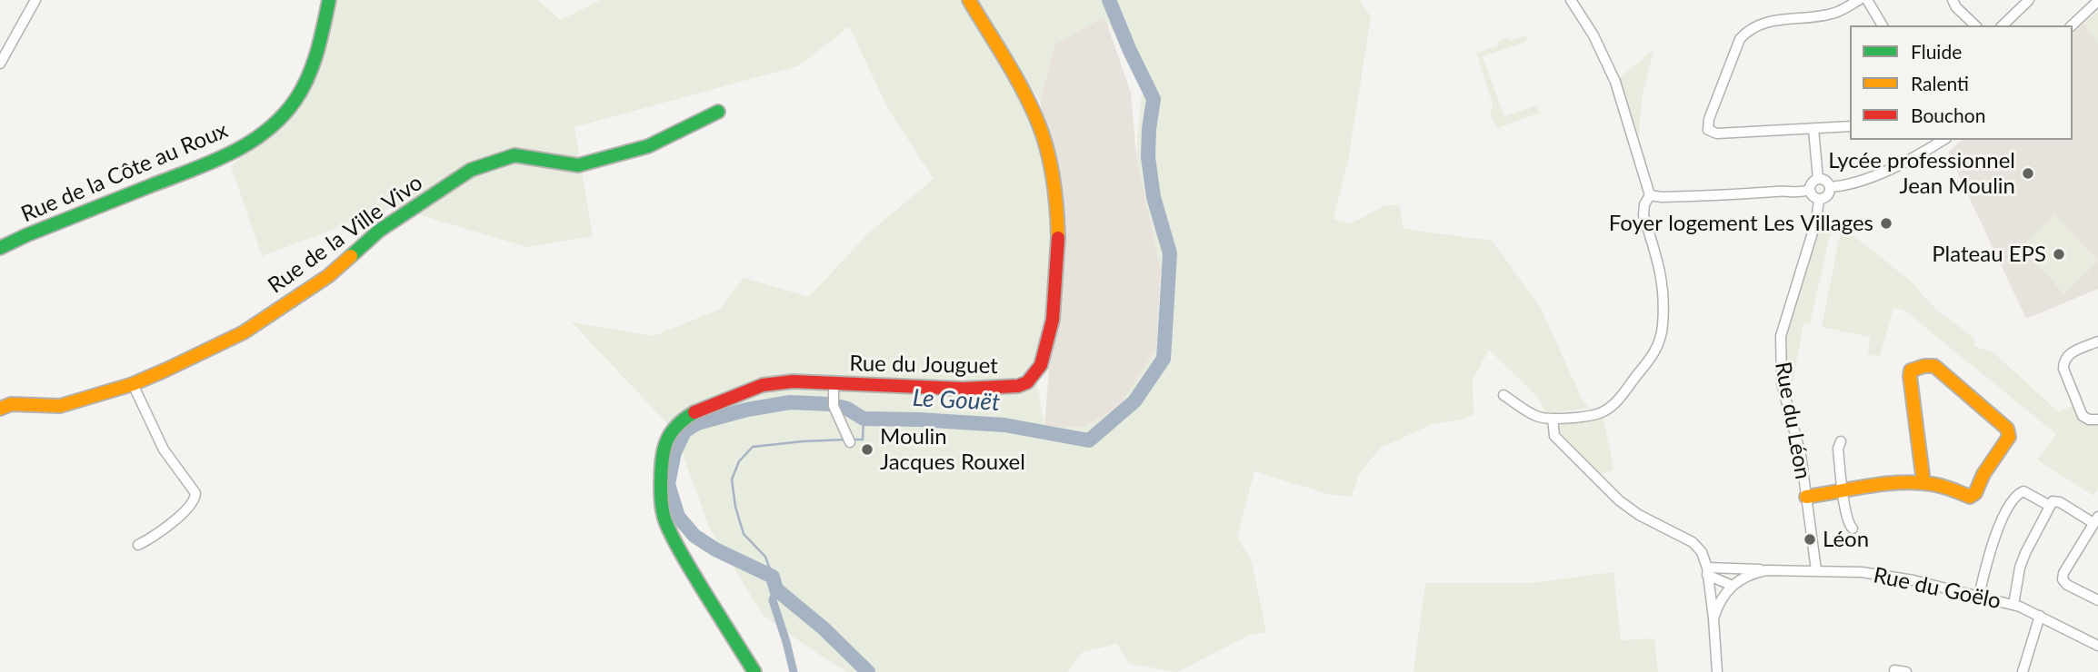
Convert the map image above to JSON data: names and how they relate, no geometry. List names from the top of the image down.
{
  "streets": {
    "street": [
      "Rue de la Côte au Roux",
      "Rue de la Ville Vivo",
      "Rue du Jouguet",
      "Rue du Léon",
      "Rue du Goëlo"
    ]
  },
  "crossings": [
    ["Rue du Léon", "Rue du Goëlo"]
  ],
  "water": ["Le Gouët"],
  "places": [
    "Lycée professionnel Jean Moulin",
    "Foyer logement Les Villages",
    "Plateau EPS",
    "Moulin Jacques Rouxel",
    "Léon"
  ],
  "legend": ["Fluide", "Ralenti", "Bouchon"]
}
